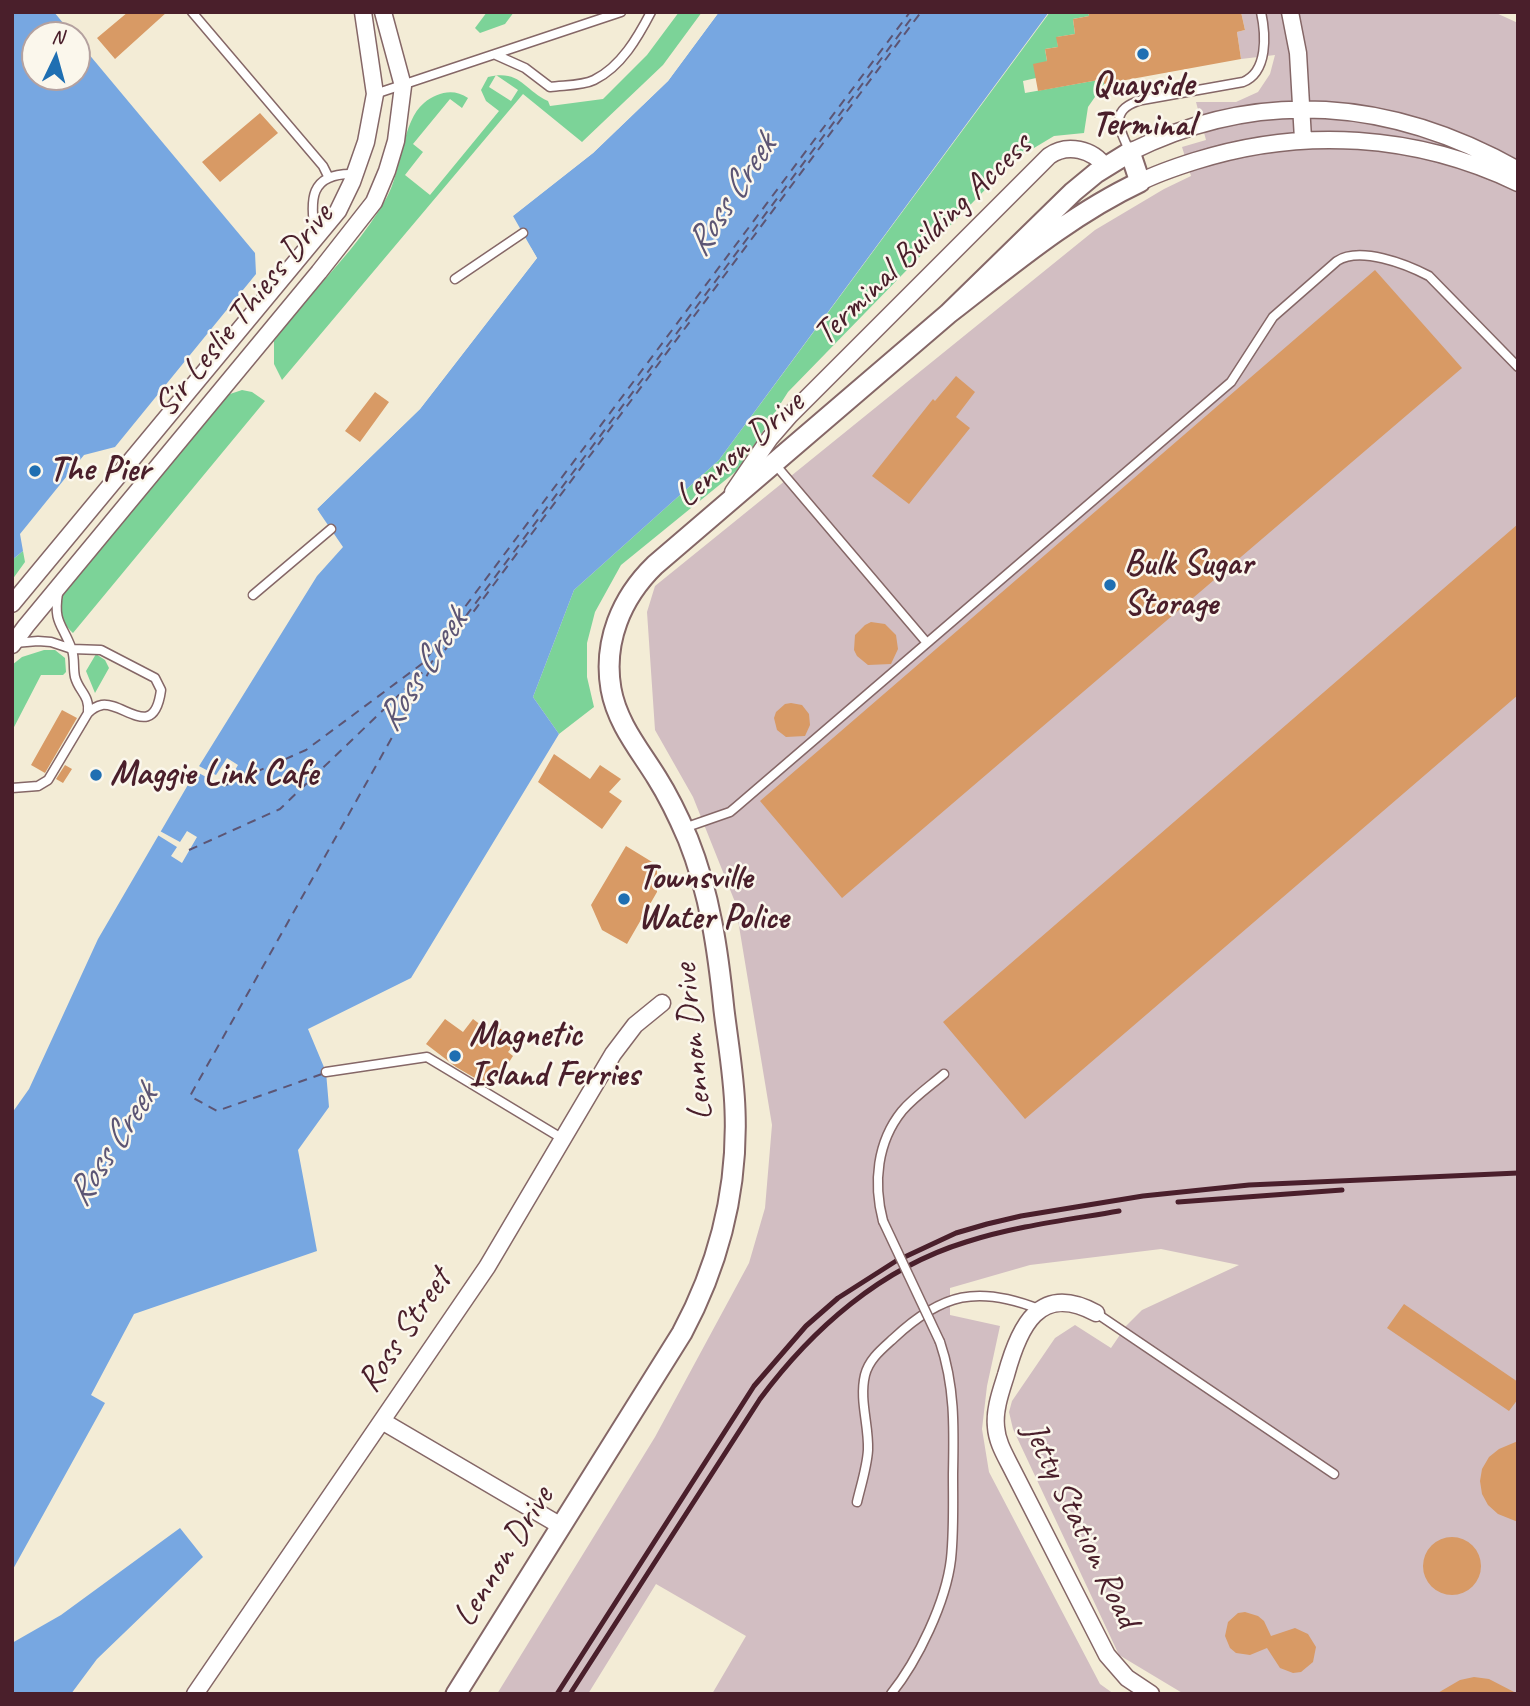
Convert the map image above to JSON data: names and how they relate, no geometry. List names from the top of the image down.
{
  "streets": {
    "street": [
      "Terminal Building Access",
      "Sir Leslie Thiess Drive",
      "Lennon Drive",
      "Ross Street",
      "Jetty Station Road"
    ]
  },
  "crossings": [
    ["Terminal Building Access", "Lennon Drive"]
  ],
  "water": ["Ross Creek"],
  "places": [
    "Quayside Terminal",
    "The Pier",
    "Bulk Sugar Storage",
    "Maggie Link Cafe",
    "Townsville Water Police",
    "Magnetic Island Ferries"
  ],
  "north": "top"
}
